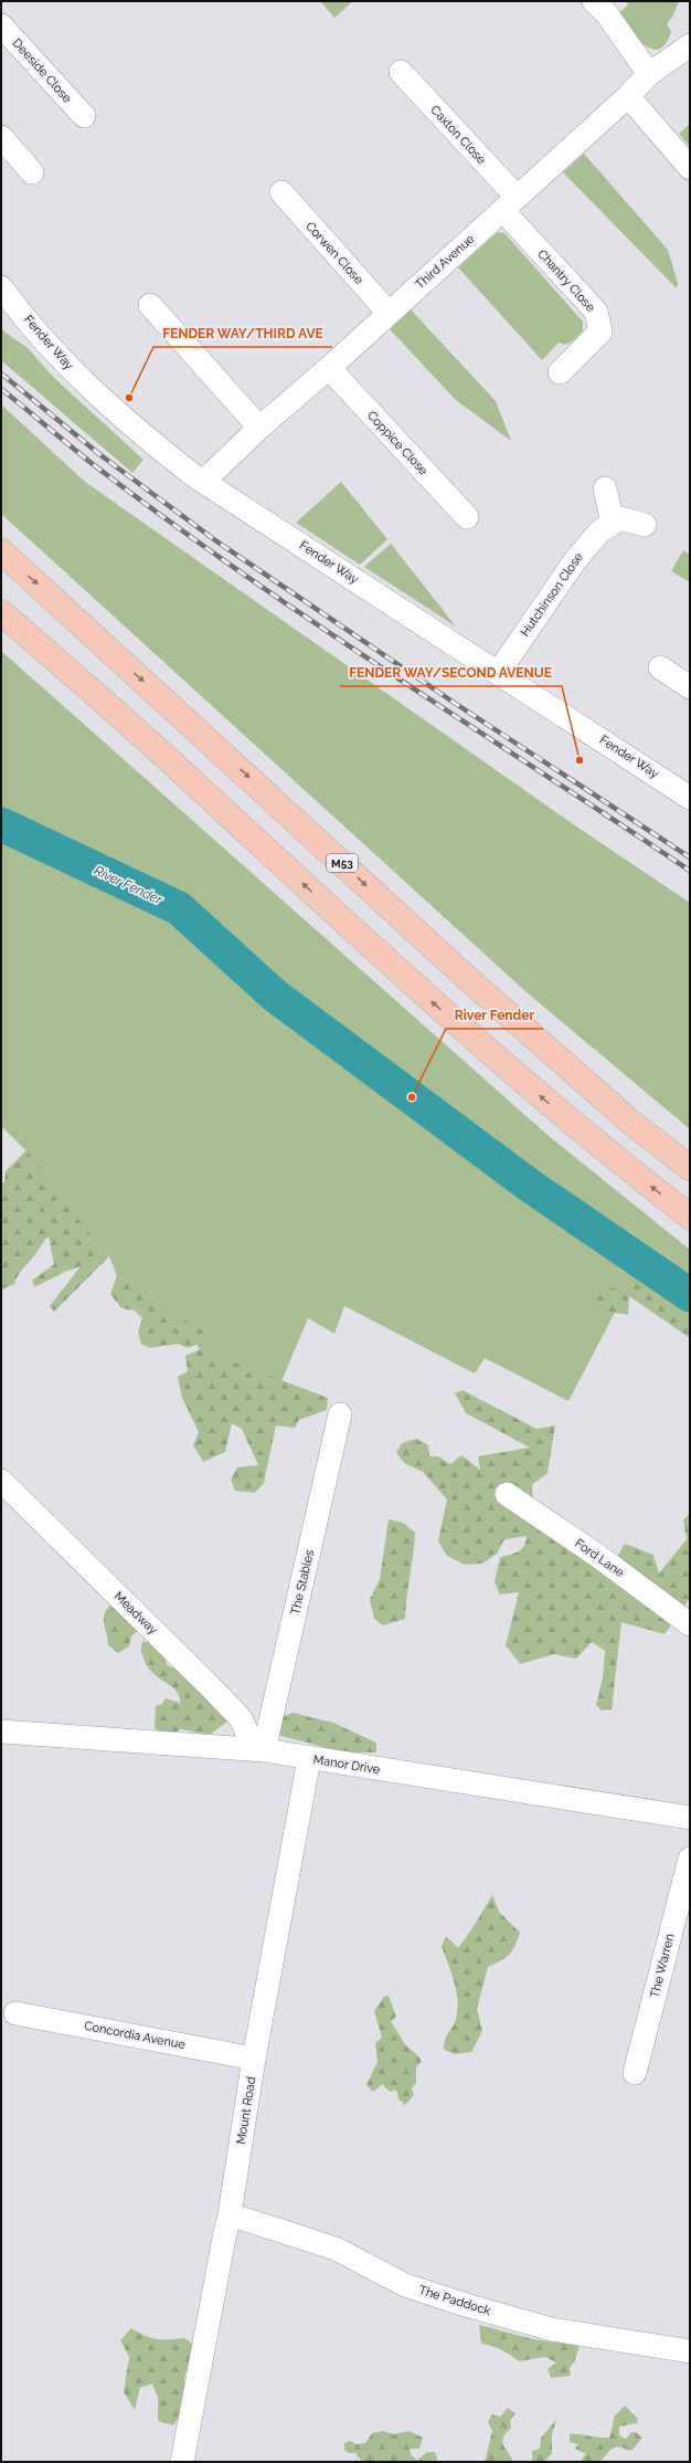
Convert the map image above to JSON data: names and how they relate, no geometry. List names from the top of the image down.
{
  "streets": {
    "highway": ["M53"],
    "street": [
      "Deeside Close",
      "Caxton Close",
      "Corwen Close",
      "Third Avenue",
      "Chantry Close",
      "Fender Way",
      "Coppice Close",
      "Hutchinson Close",
      "Ford Lane",
      "The Stables",
      "Meadway",
      "Manor Drive",
      "The Warren",
      "Concordia Avenue",
      "Mount Road",
      "The Paddock"
    ]
  },
  "crossings": [
    ["Caxton Close", "Third Avenue"],
    ["Caxton Close", "Chantry Close"],
    ["Corwen Close", "Third Avenue"],
    ["Third Avenue", "Chantry Close"],
    ["Third Avenue", "Fender Way"],
    ["Third Avenue", "Coppice Close"],
    ["Fender Way", "Hutchinson Close"],
    ["The Stables", "Meadway"],
    ["The Stables", "Manor Drive"],
    ["Meadway", "Manor Drive"],
    ["Manor Drive", "Mount Road"],
    ["Concordia Avenue", "Mount Road"],
    ["Mount Road", "The Paddock"]
  ],
  "water": ["River Fender"],
  "places": ["FENDER WAY/THIRD AVE", "FENDER WAY/SECOND AVENUE", "River Fender"]
}
